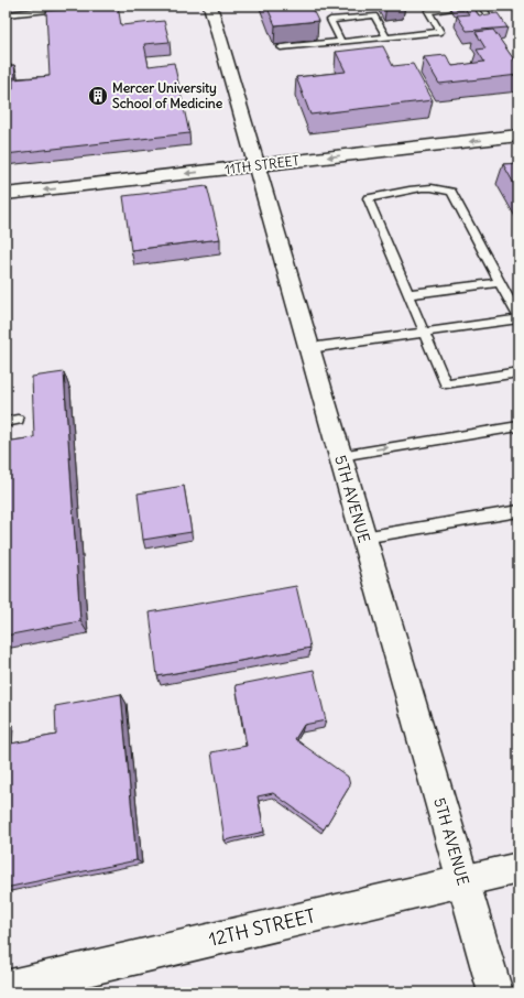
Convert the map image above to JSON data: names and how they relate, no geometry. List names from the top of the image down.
{
  "streets": {
    "street": ["11TH STREET", "5TH AVENUE", "12TH STREET"]
  },
  "crossings": [
    ["11TH STREET", "5TH AVENUE"],
    ["5TH AVENUE", "12TH STREET"]
  ],
  "one_way": ["11TH STREET"],
  "places": {
    "building": ["Mercer University School of Medicine"]
  }
}
